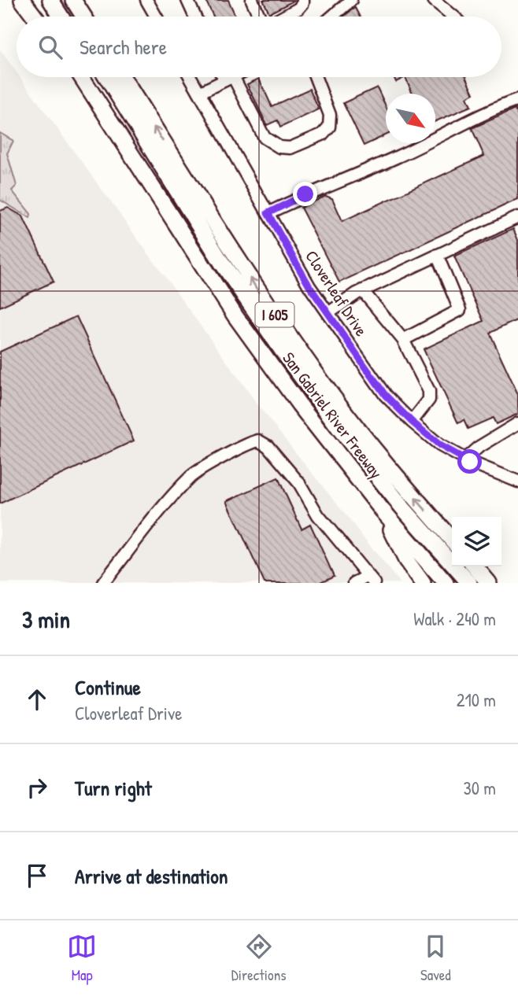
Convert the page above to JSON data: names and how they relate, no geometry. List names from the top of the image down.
{
  "streets": {
    "highway": ["I 605", "San Gabriel River Freeway"],
    "street": ["Cloverleaf Drive"]
  },
  "north": "bottom right",
  "page": {
    "search": "Search here",
    "heading": ["3 min", "Walk · 240 m"],
    "list": [
      ["Continue", "Cloverleaf Drive", "210 m"],
      ["Turn right", "30 m"],
      "Arrive at destination"
    ],
    "nav": ["Map", "Directions", "Saved"]
  }
}
